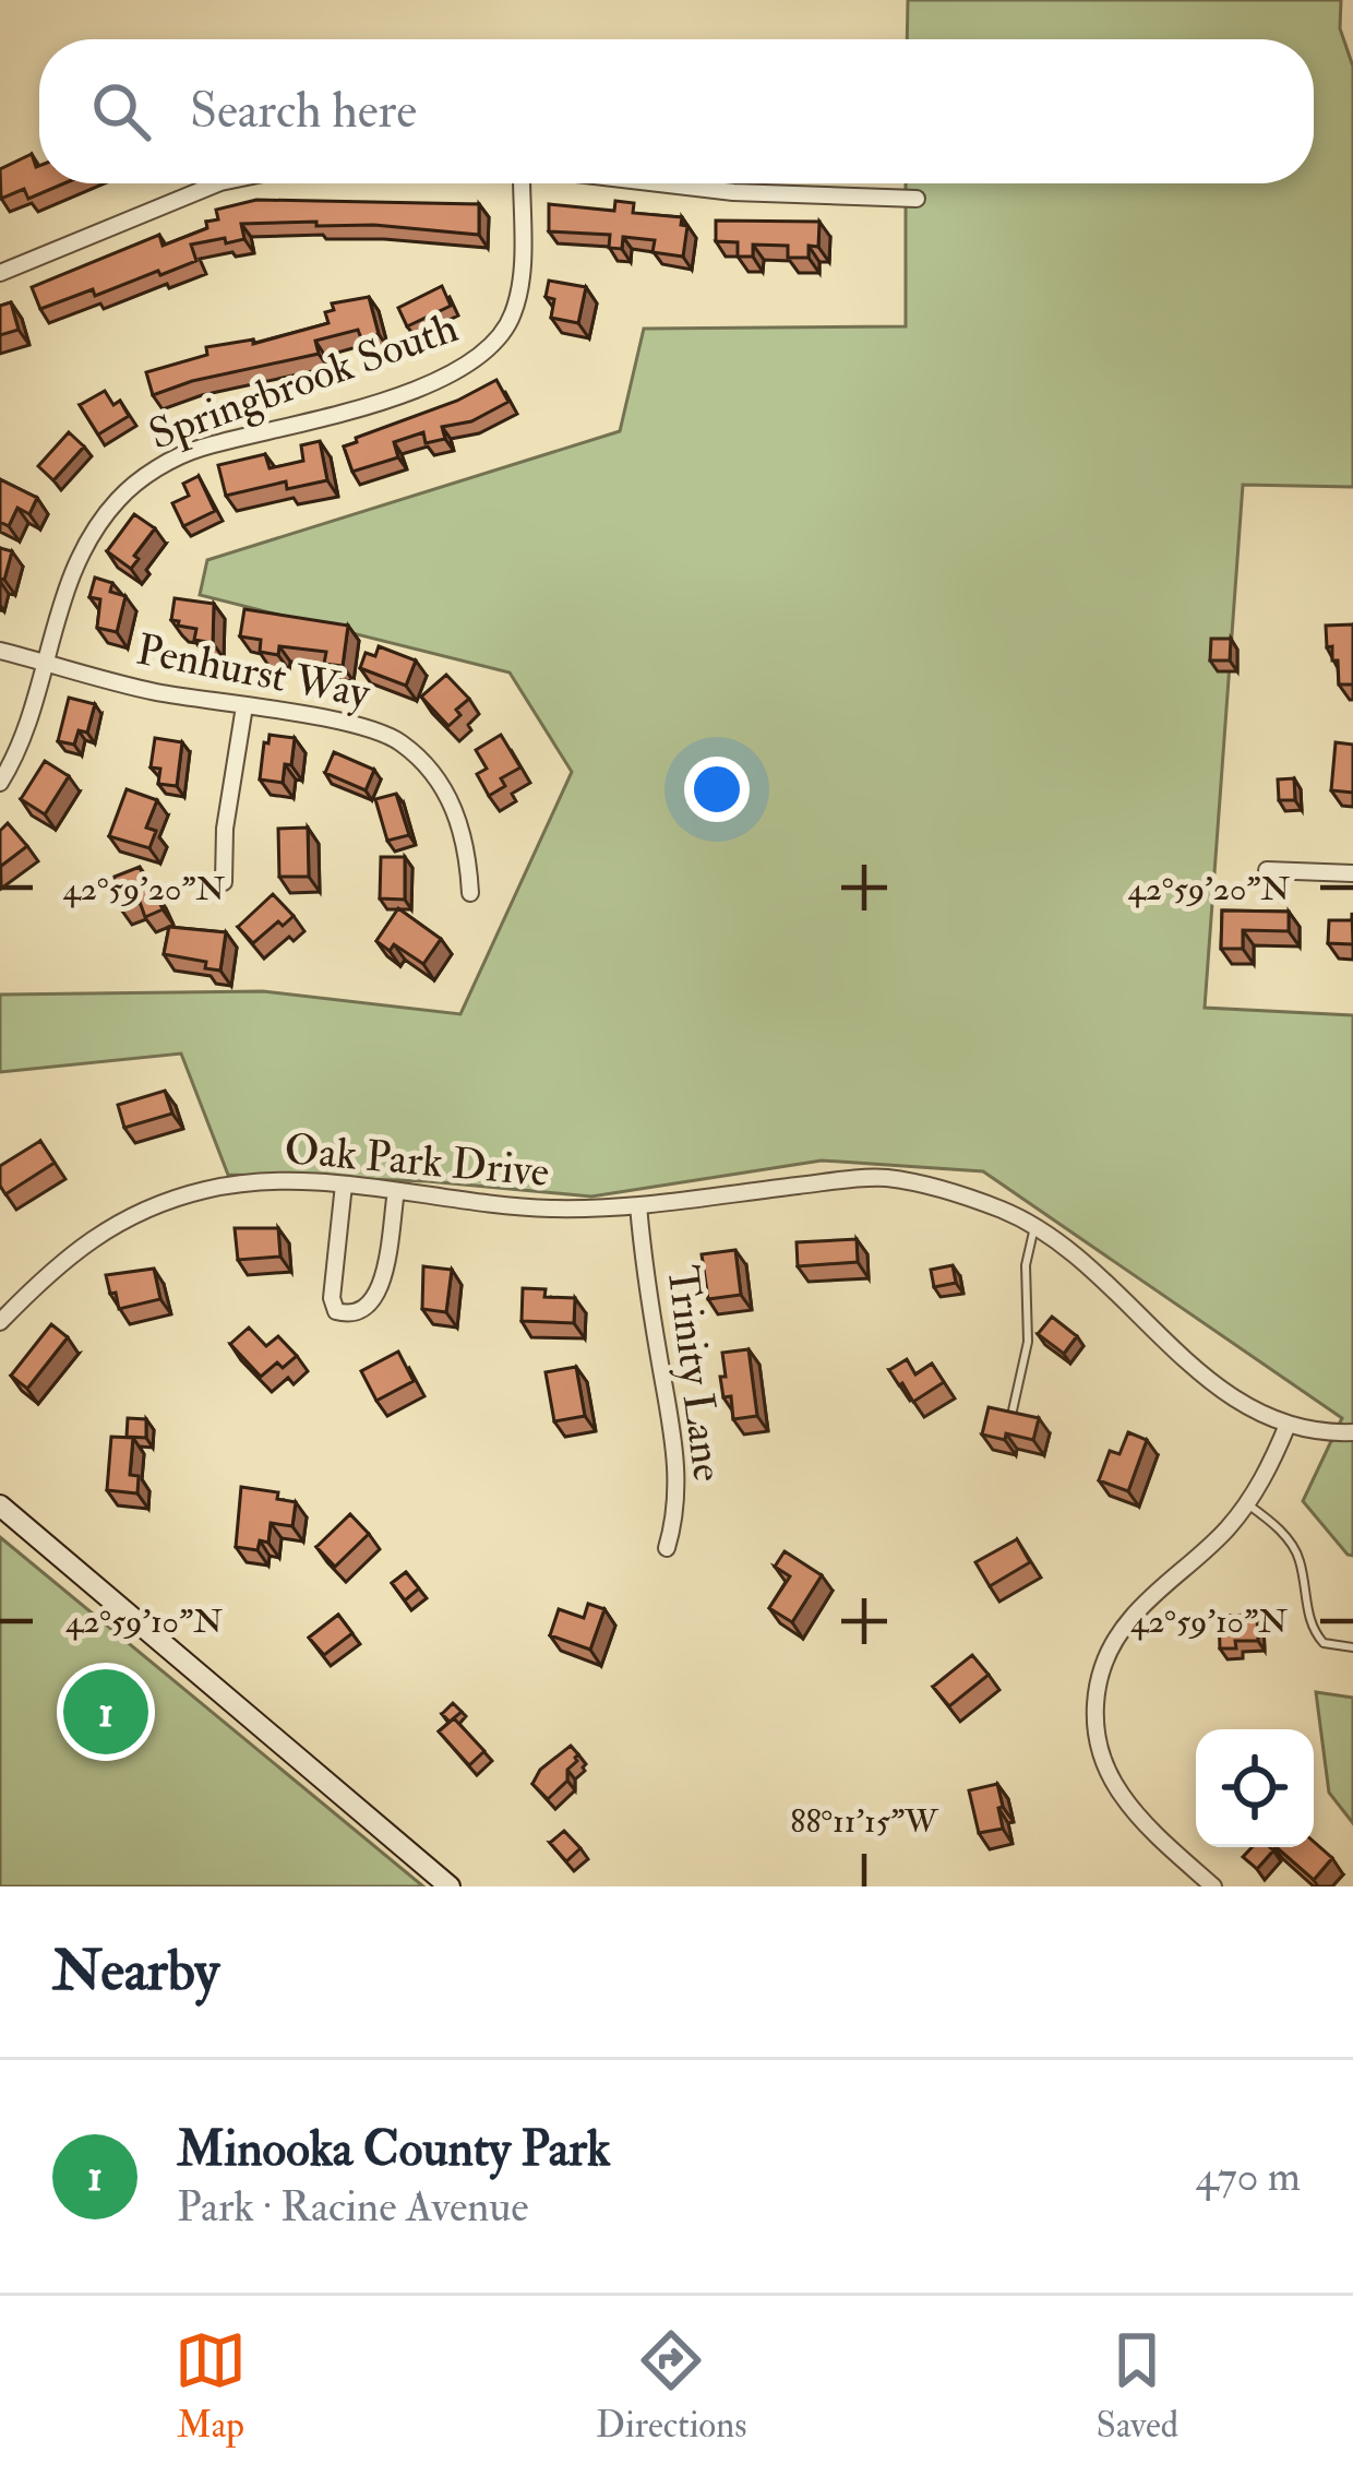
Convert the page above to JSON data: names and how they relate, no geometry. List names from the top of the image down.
{
  "streets": {
    "street": [
      "Springbrook South",
      "Penhurst Way",
      "Oak Park Drive",
      "Trinity Lane"
    ]
  },
  "crossings": [
    ["Springbrook South", "Penhurst Way"],
    ["Oak Park Drive", "Trinity Lane"]
  ],
  "page": {
    "search": "Search here",
    "pins": "1",
    "heading": "Nearby",
    "list": [
      {
        "mark": "1",
        "name": "Minooka County Park",
        "note": "Park · Racine Avenue",
        "value": "470 m"
      }
    ],
    "nav": ["Map", "Directions", "Saved"]
  },
  "coordinates": ["42°59'20\"N", "42°59'10\"N", "88°11'15\"W"]
}
